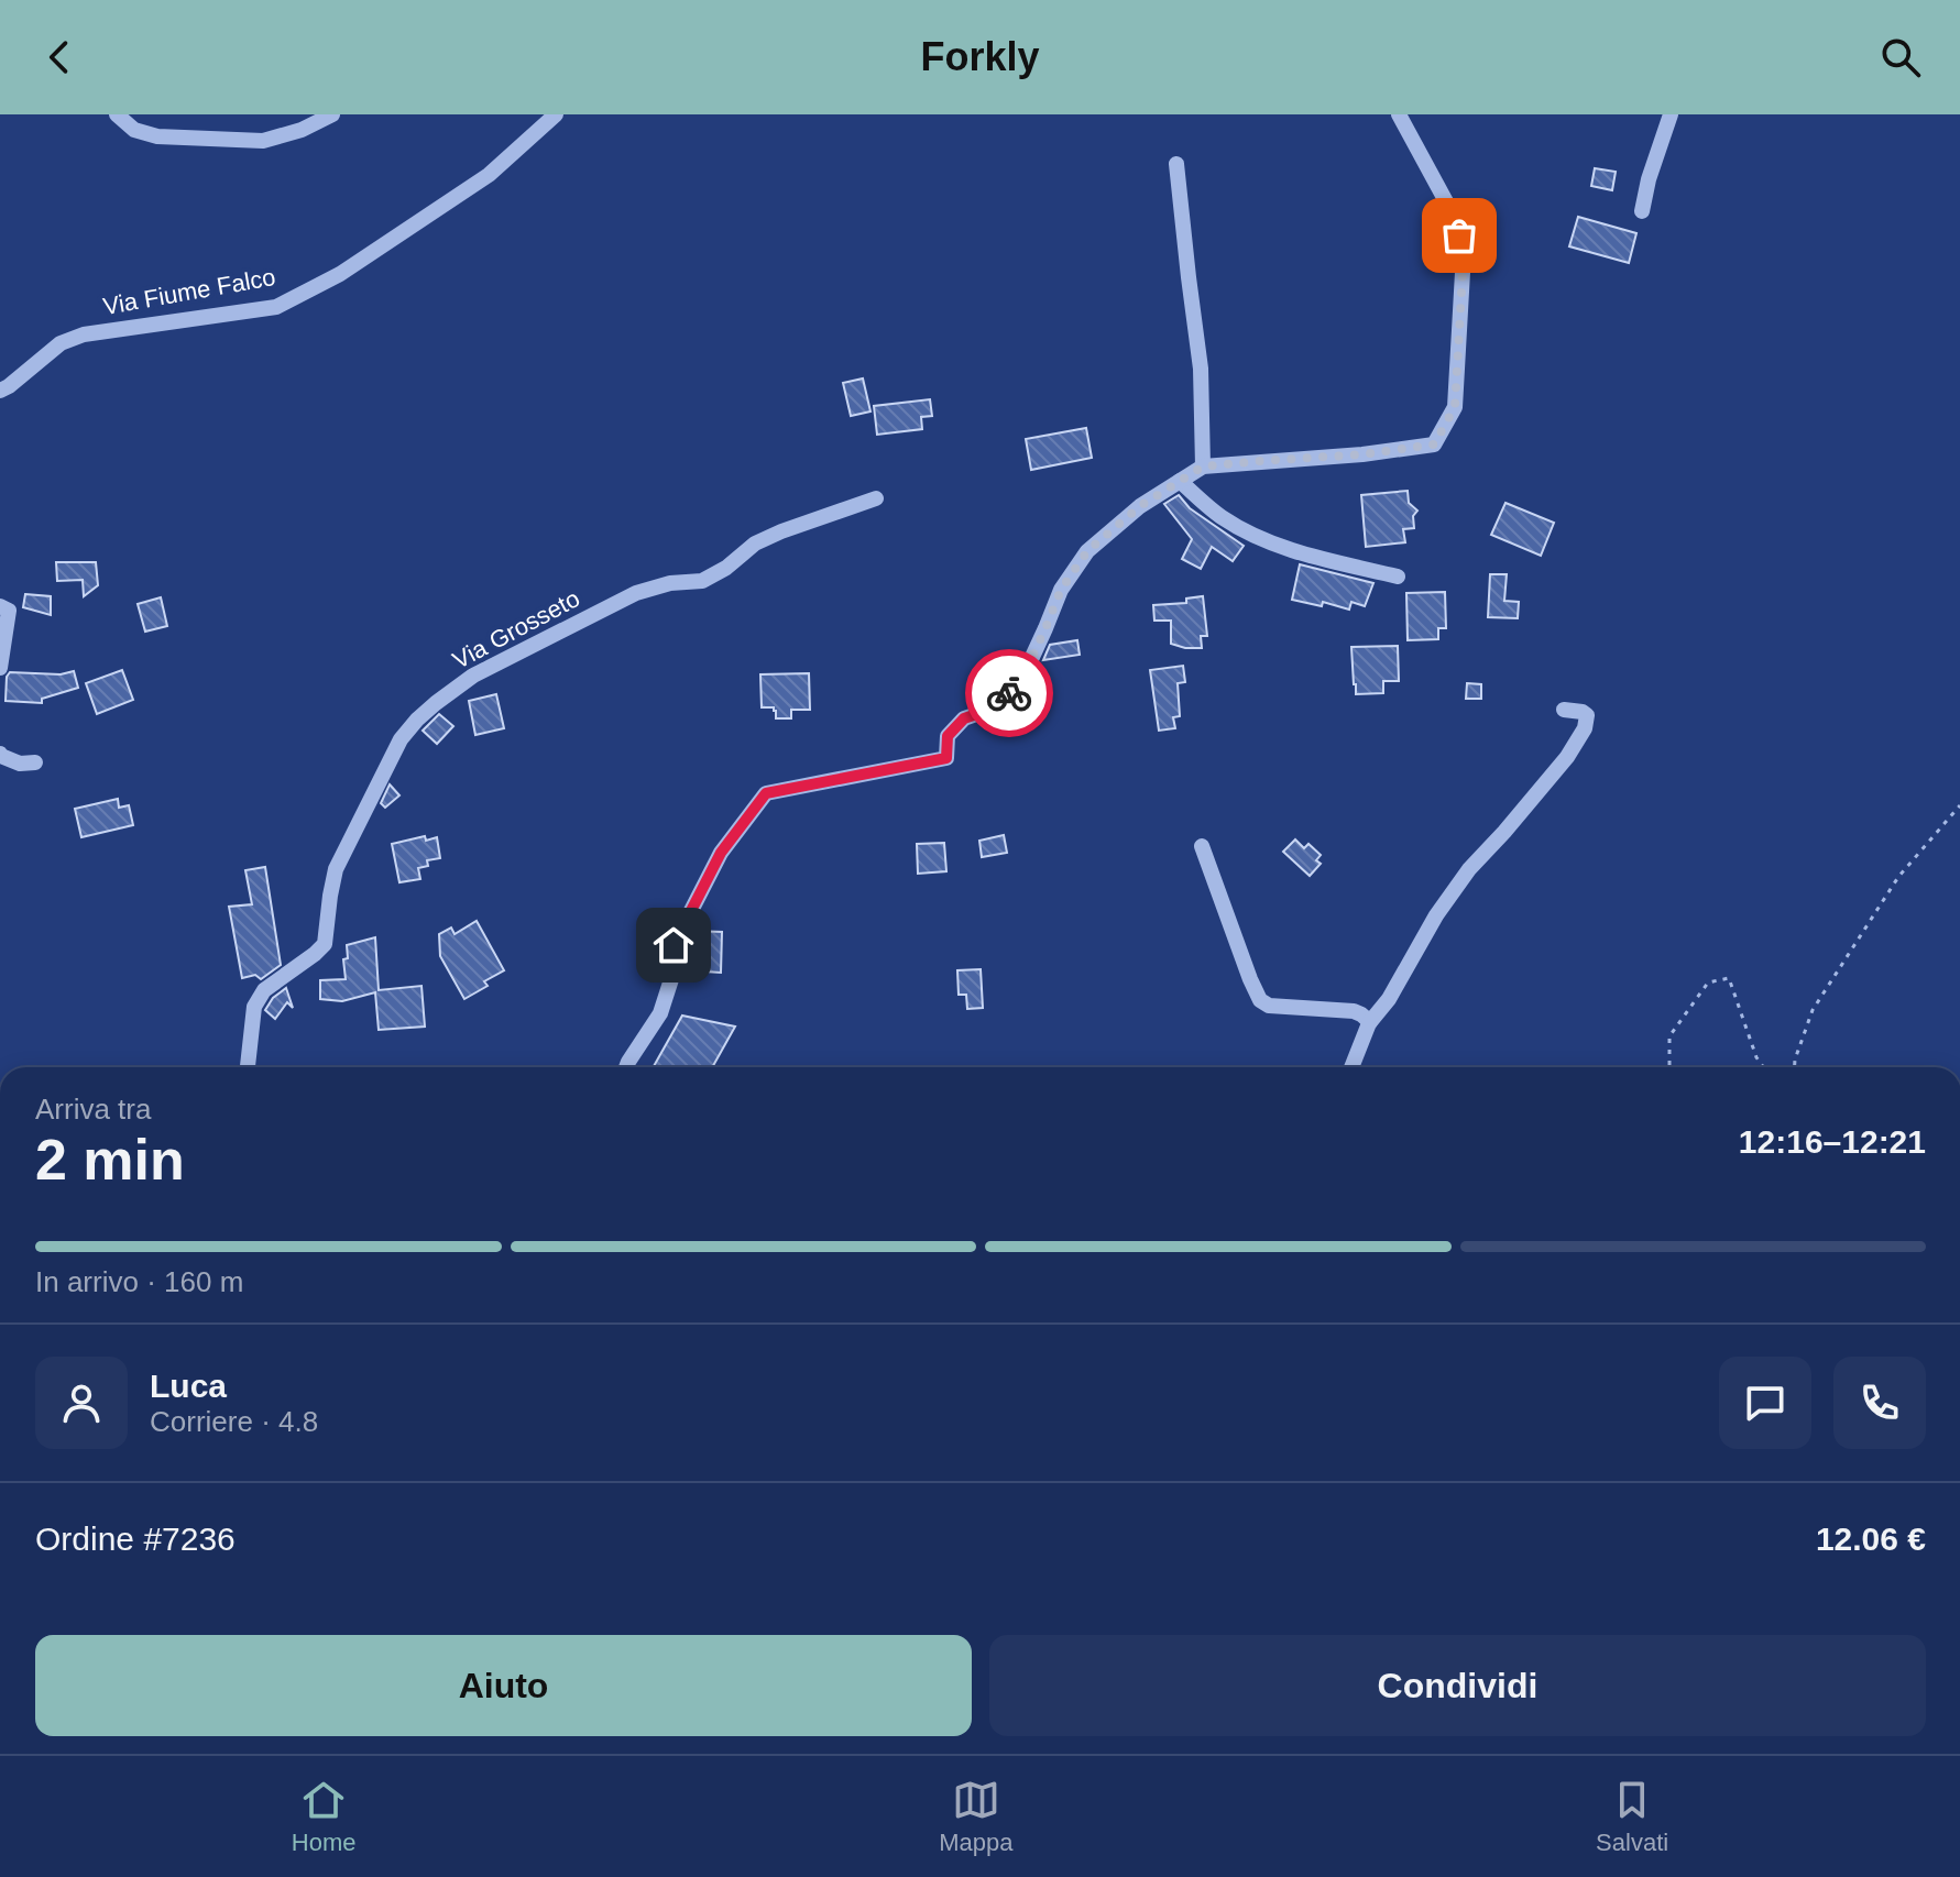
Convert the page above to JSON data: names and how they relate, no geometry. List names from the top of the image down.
{
  "streets": {
    "street": ["Via Fiume Falco", "Via Grosseto"]
  },
  "page": {
    "header": "Forkly",
    "heading": ["2 min", "Arriva tra", "12:16–12:21"],
    "panel": [
      "Luca",
      "Corriere · 4.8",
      "Ordine #7236",
      "12.06 €"
    ],
    "bar": "In arrivo · 160 m",
    "buttons": ["Aiuto", "Condividi"],
    "tabs": ["Home", "Mappa", "Salvati"]
  }
}
